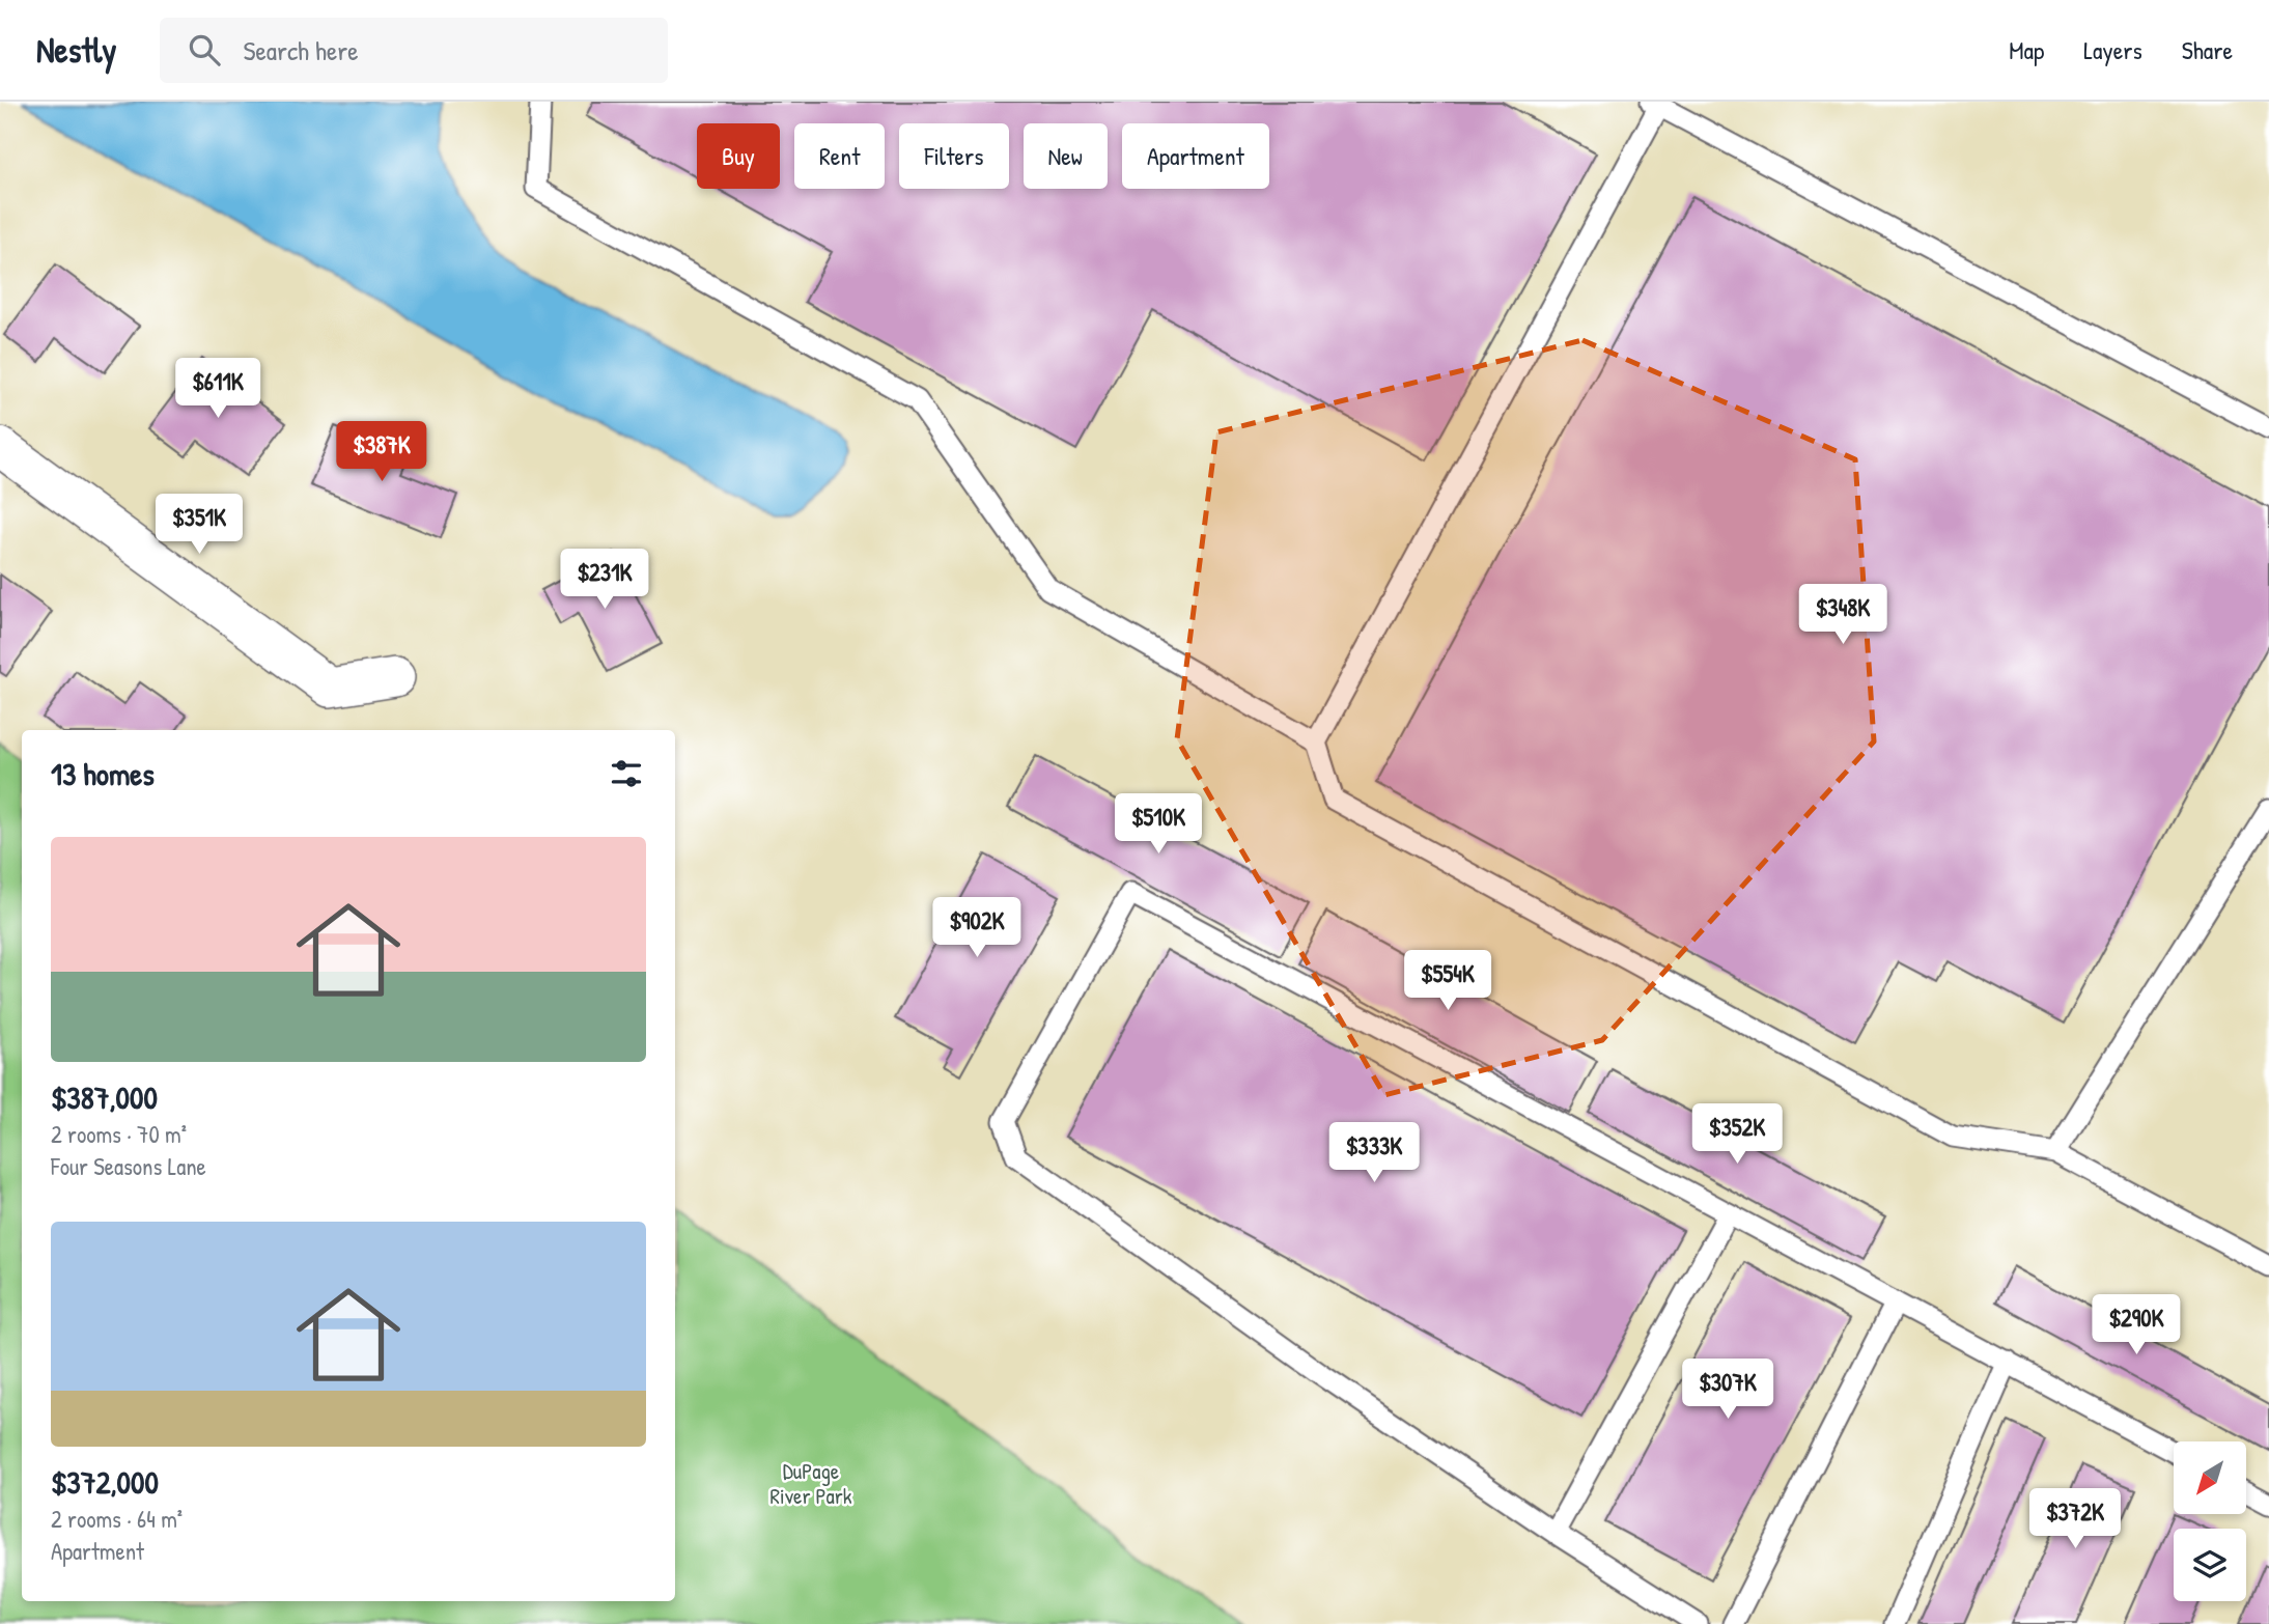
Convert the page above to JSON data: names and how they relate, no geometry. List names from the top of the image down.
{
  "parks": ["DuPage River Park"],
  "north": "bottom left",
  "page": {
    "header": "Nestly",
    "search": "Search here",
    "nav": ["Map", "Layers", "Share"],
    "chip": [
      "Buy",
      "Rent",
      "Filters",
      "New",
      "Apartment"
    ],
    "price": [
      "$611K",
      "$387K",
      "$351K",
      "$231K",
      "$348K",
      "$510K",
      "$902K",
      "$554K",
      "$352K",
      "$333K",
      "$290K",
      "$307K",
      "$372K"
    ],
    "heading": "13 homes",
    "list": [
      {
        "name": "$387,000",
        "note": "2 rooms · 70 m² · Four Seasons Lane"
      },
      {
        "name": "$372,000",
        "note": "2 rooms · 64 m² · Apartment"
      }
    ]
  }
}
